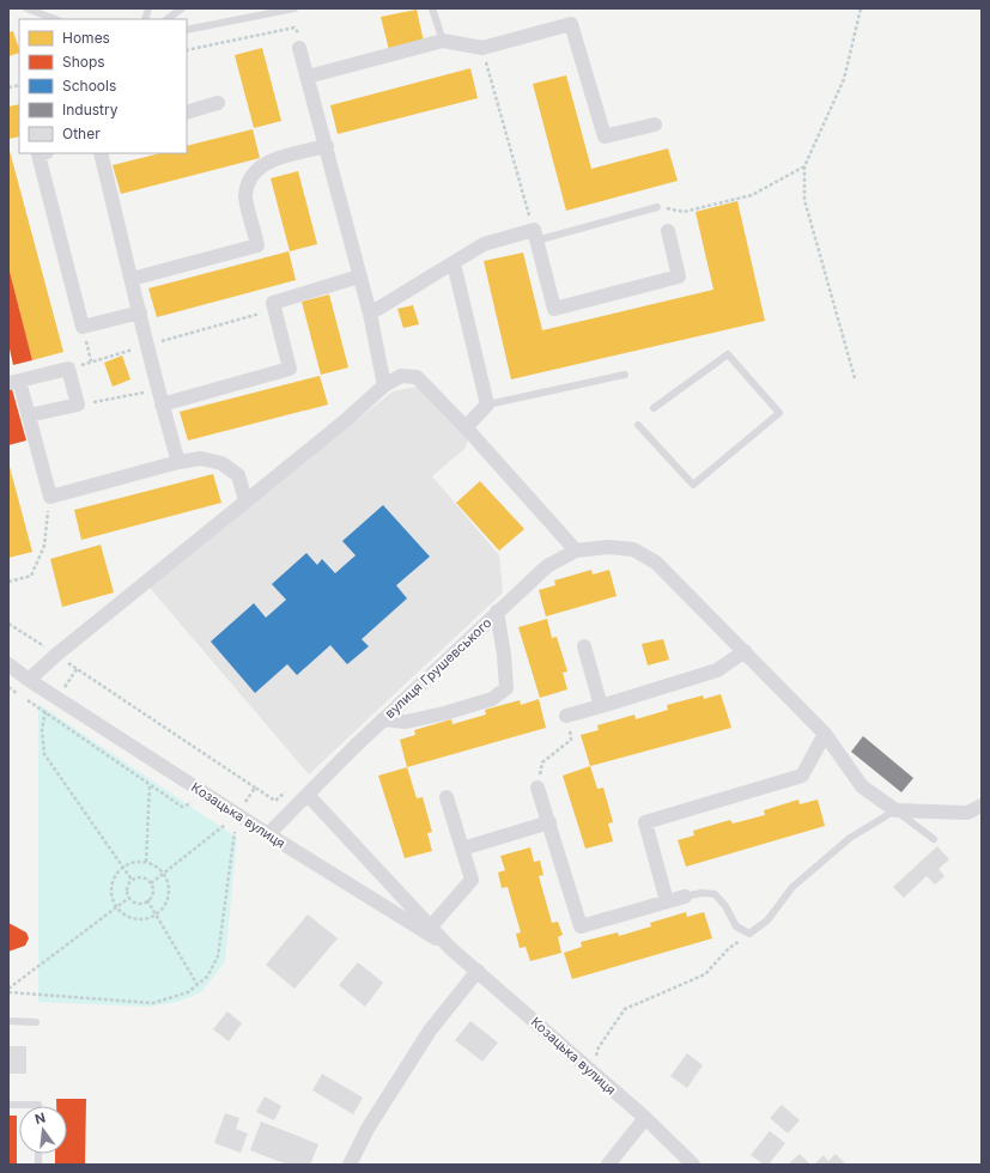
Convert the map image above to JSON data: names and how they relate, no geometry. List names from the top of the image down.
{
  "streets": {
    "street": ["вулиця Грушевського", "Козацька вулиця"]
  },
  "crossings": [
    ["вулиця Грушевського", "Козацька вулиця"]
  ],
  "legend": [
    "Homes",
    "Shops",
    "Schools",
    "Industry",
    "Other"
  ],
  "north": "top"
}
